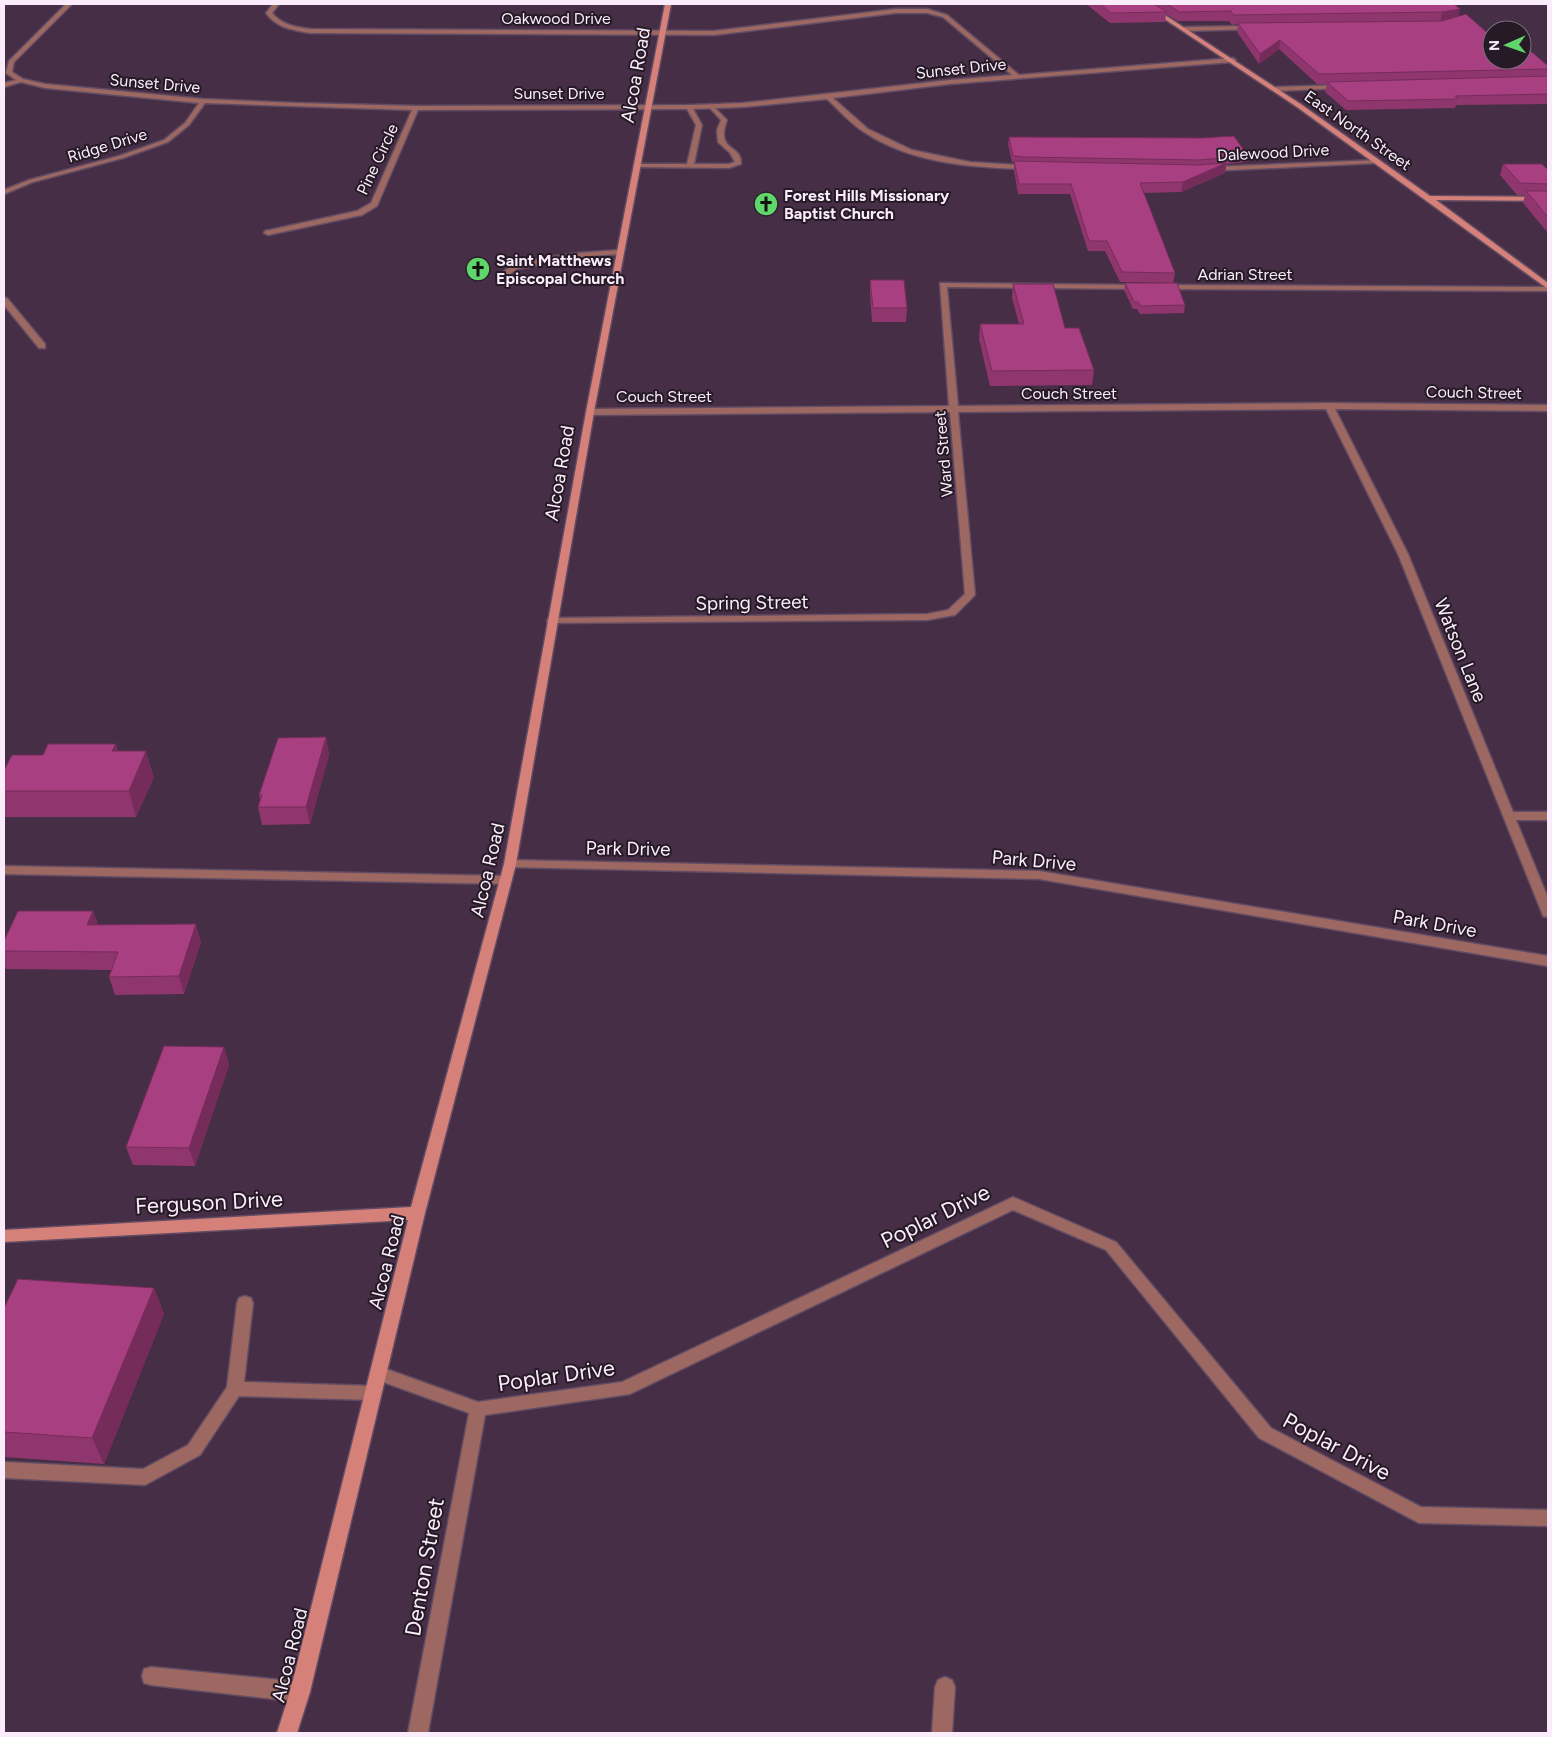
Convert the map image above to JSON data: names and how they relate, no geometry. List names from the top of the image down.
{
  "streets": {
    "main road": ["Alcoa Road", "East North Street", "Ferguson Drive"],
    "street": [
      "Oakwood Drive",
      "Sunset Drive",
      "Ridge Drive",
      "Dalewood Drive",
      "Pine Circle",
      "Adrian Street",
      "Couch Street",
      "Ward Street",
      "Spring Street",
      "Watson Lane",
      "Park Drive",
      "Poplar Drive",
      "Denton Street"
    ]
  },
  "crossings": [
    ["Oakwood Drive", "Sunset Drive"],
    ["Oakwood Drive", "Alcoa Road"],
    ["Sunset Drive", "Alcoa Road"],
    ["Sunset Drive", "East North Street"],
    ["Sunset Drive", "Ridge Drive"],
    ["Sunset Drive", "Pine Circle"],
    ["Alcoa Road", "Couch Street"],
    ["Alcoa Road", "Spring Street"],
    ["Alcoa Road", "Park Drive"],
    ["Alcoa Road", "Ferguson Drive"],
    ["Alcoa Road", "Poplar Drive"],
    ["East North Street", "Dalewood Drive"],
    ["East North Street", "Adrian Street"],
    ["Adrian Street", "Ward Street"],
    ["Couch Street", "Ward Street"],
    ["Couch Street", "Watson Lane"],
    ["Ward Street", "Spring Street"],
    ["Poplar Drive", "Denton Street"]
  ],
  "places": {
    "church": ["Forest Hills Missionary Baptist Church", "Saint Matthews Episcopal Church"]
  },
  "north": "left"
}
